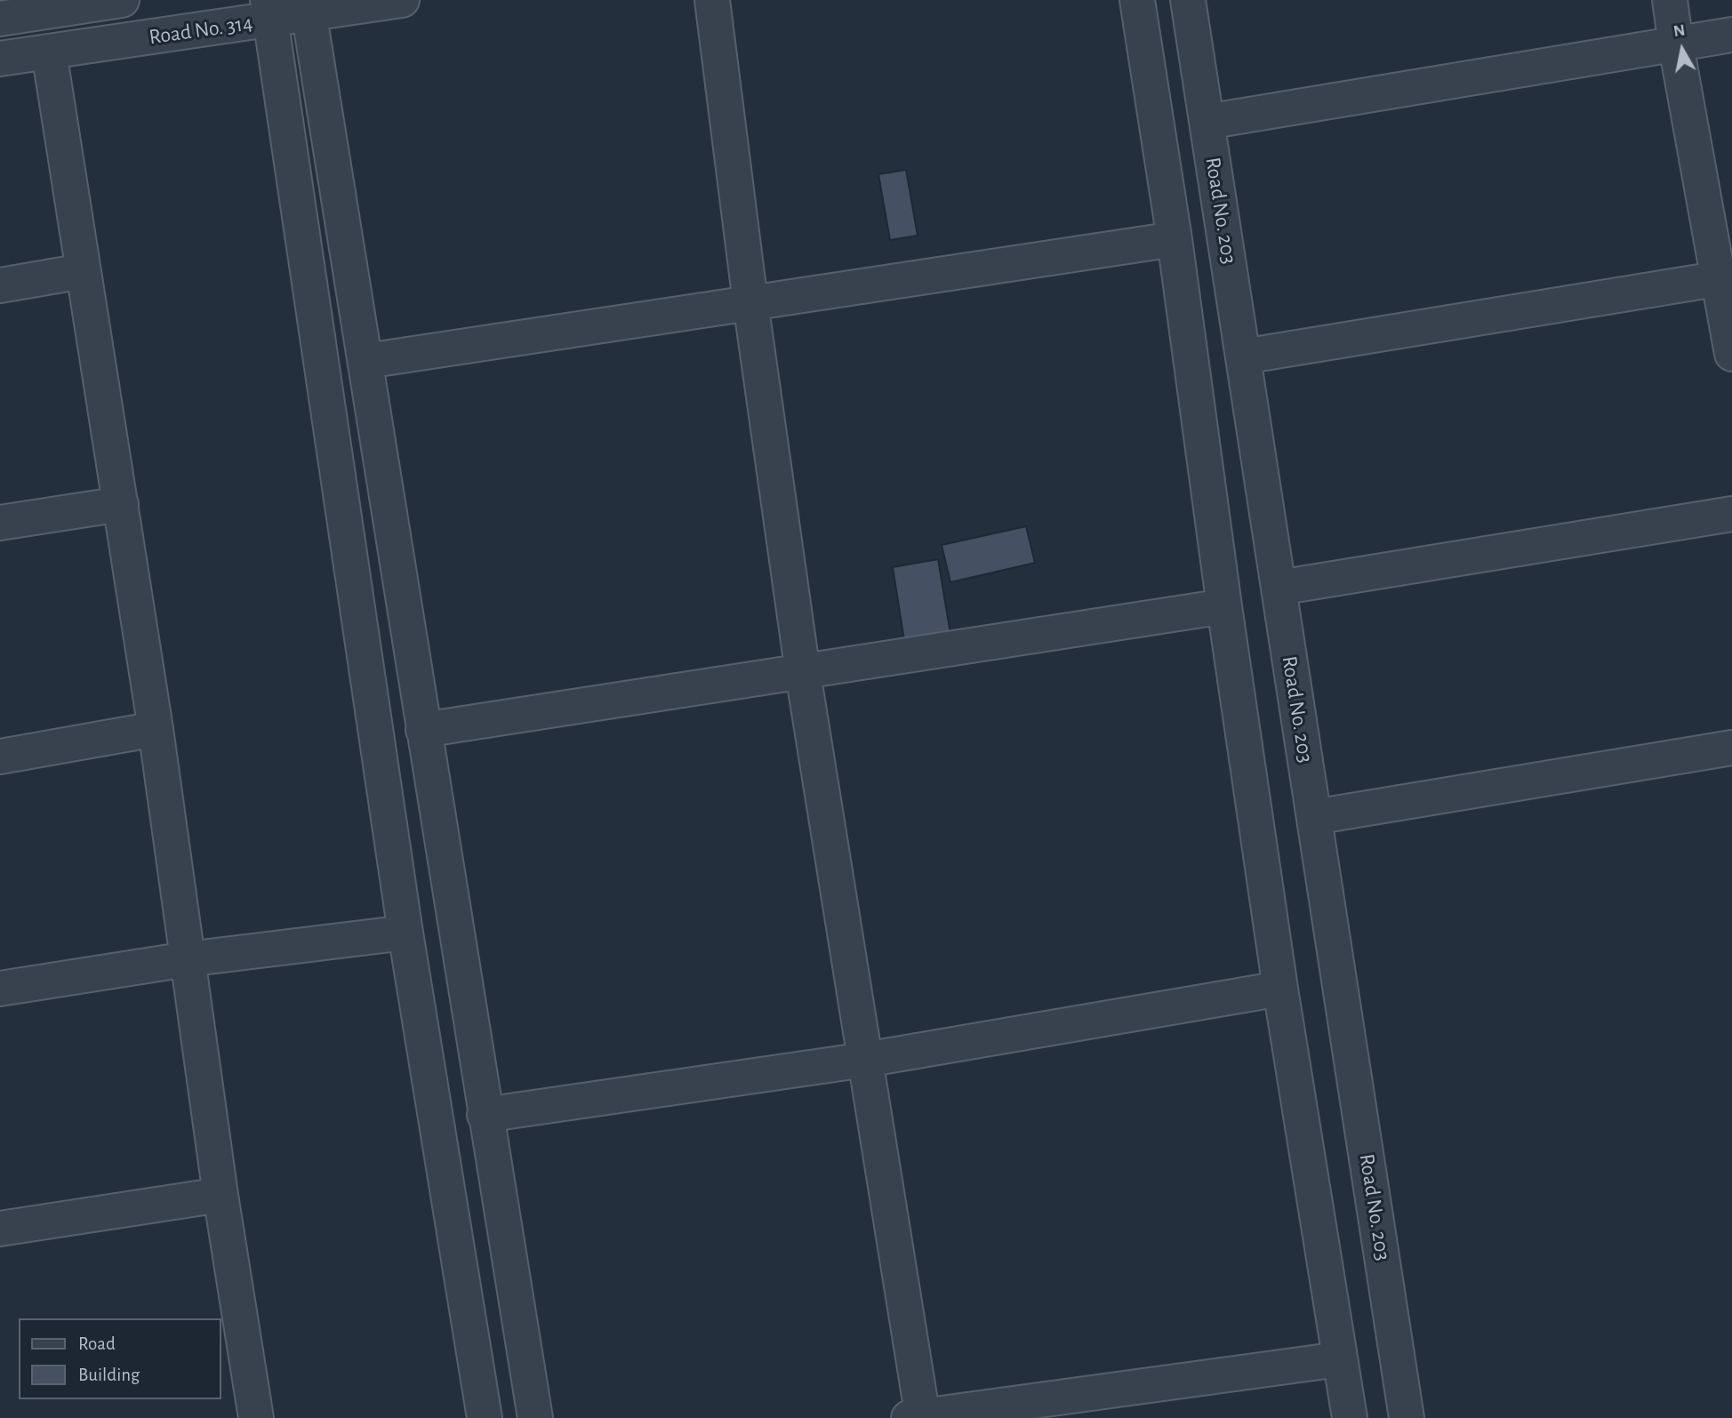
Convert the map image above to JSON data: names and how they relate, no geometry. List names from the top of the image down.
{
  "streets": {
    "street": ["Road No. 314", "Road No. 203"]
  },
  "legend": ["Road", "Building"],
  "north": "top"
}
